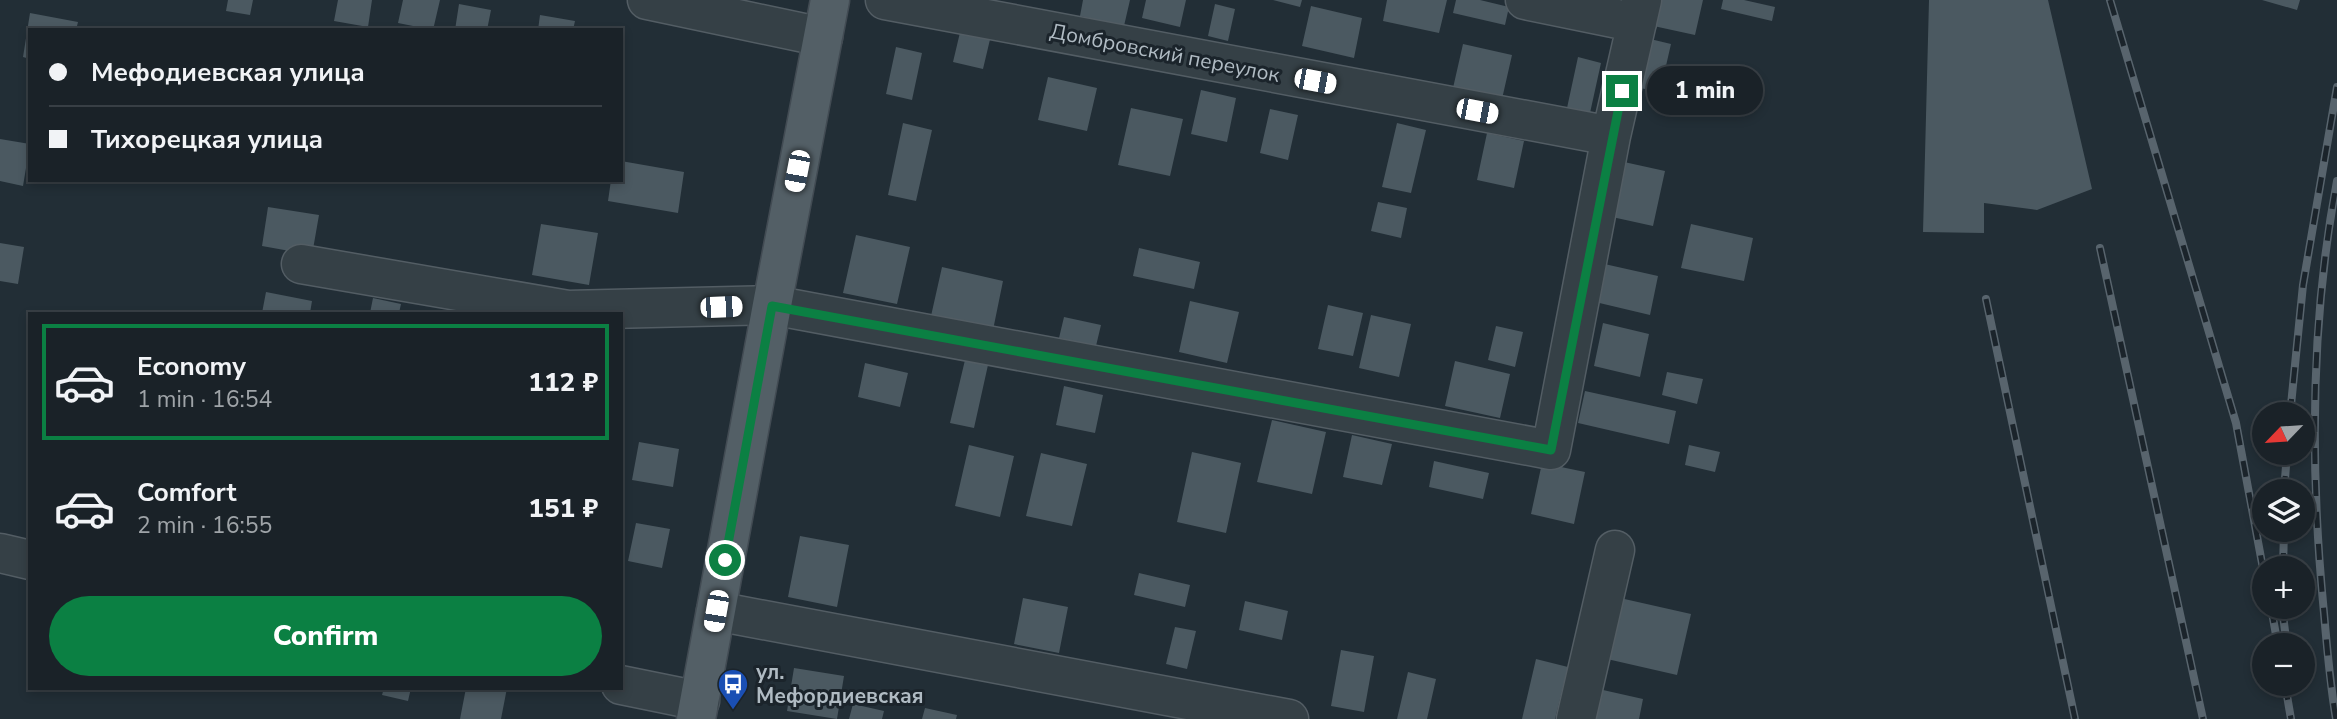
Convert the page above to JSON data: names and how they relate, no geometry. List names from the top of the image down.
{
  "streets": {
    "street": ["Домбровский переулок"]
  },
  "places": {
    "bus stop": ["ул. Мефордиевская"]
  },
  "north": "bottom left",
  "page": {
    "banner": ["Мефодиевская улица", "Тихорецкая улица"],
    "bubble": "1 min",
    "list": [
      {
        "name": "Economy",
        "note": "1 min · 16:54",
        "value": "112 ₽"
      },
      {
        "name": "Comfort",
        "note": "2 min · 16:55",
        "value": "151 ₽"
      }
    ],
    "map_buttons": ["+", "−"],
    "buttons": "Confirm"
  }
}
